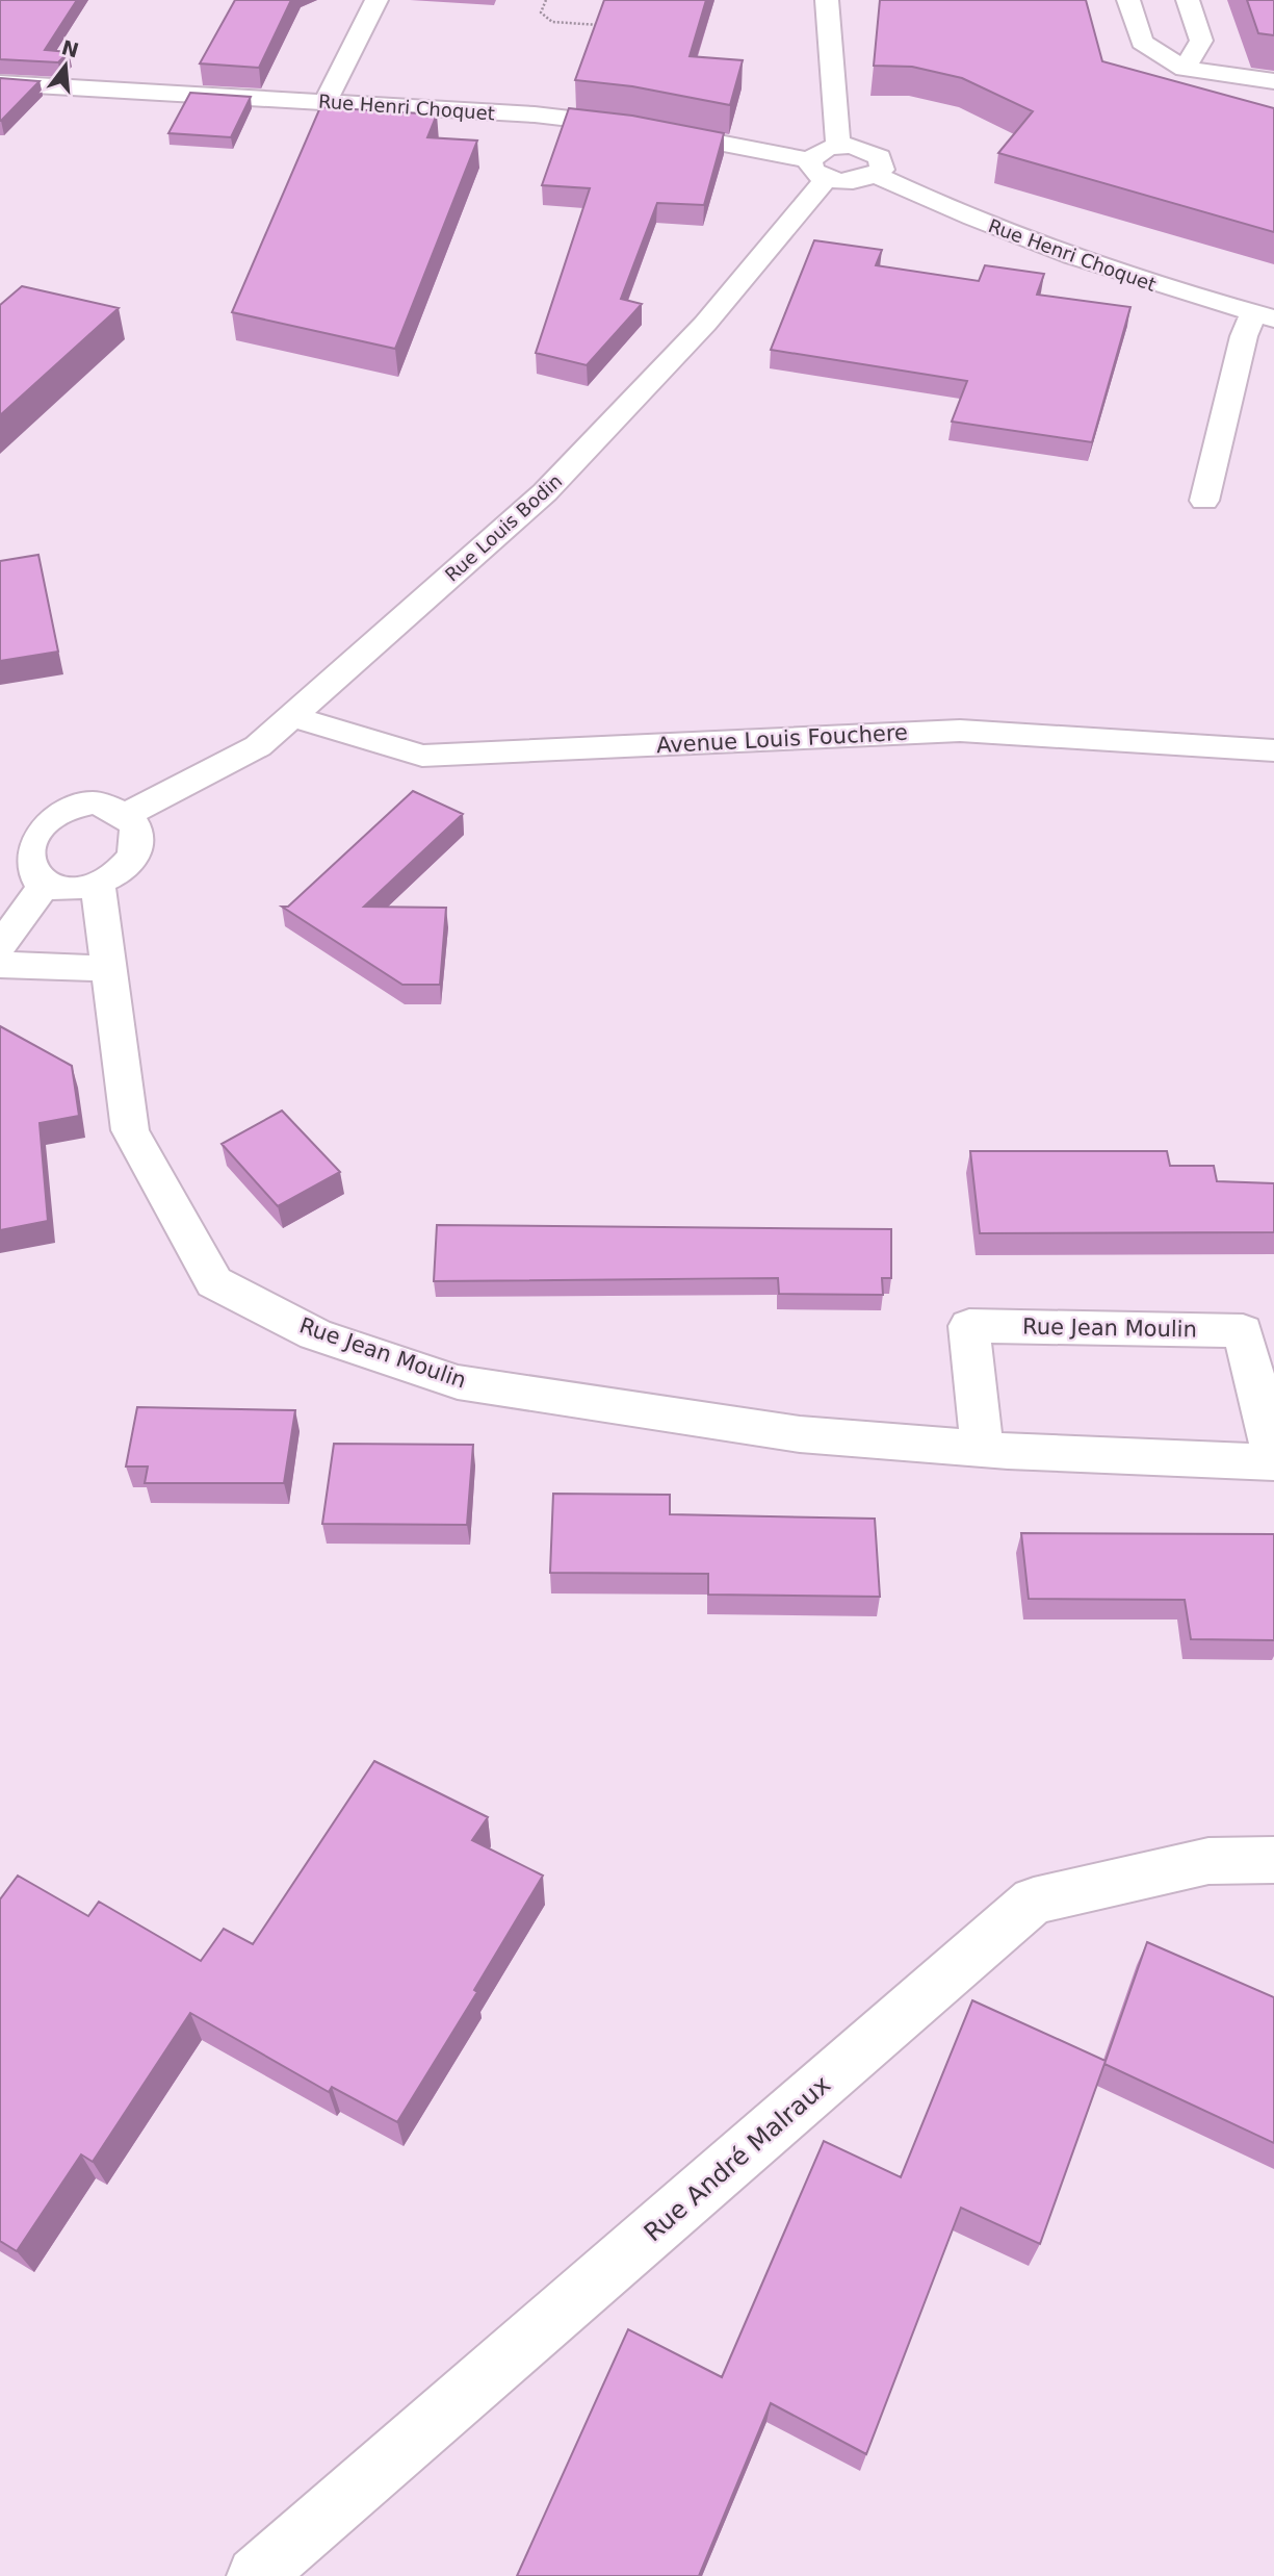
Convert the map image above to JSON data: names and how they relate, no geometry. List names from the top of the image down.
{
  "streets": {
    "street": [
      "Rue Henri Choquet",
      "Rue Louis Bodin",
      "Avenue Louis Fouchere",
      "Rue Jean Moulin",
      "Rue André Malraux"
    ]
  },
  "crossings": [
    ["Rue Henri Choquet", "Rue Louis Bodin"],
    ["Rue Louis Bodin", "Avenue Louis Fouchere"],
    ["Rue Louis Bodin", "Rue Jean Moulin"]
  ],
  "north": "top"
}
